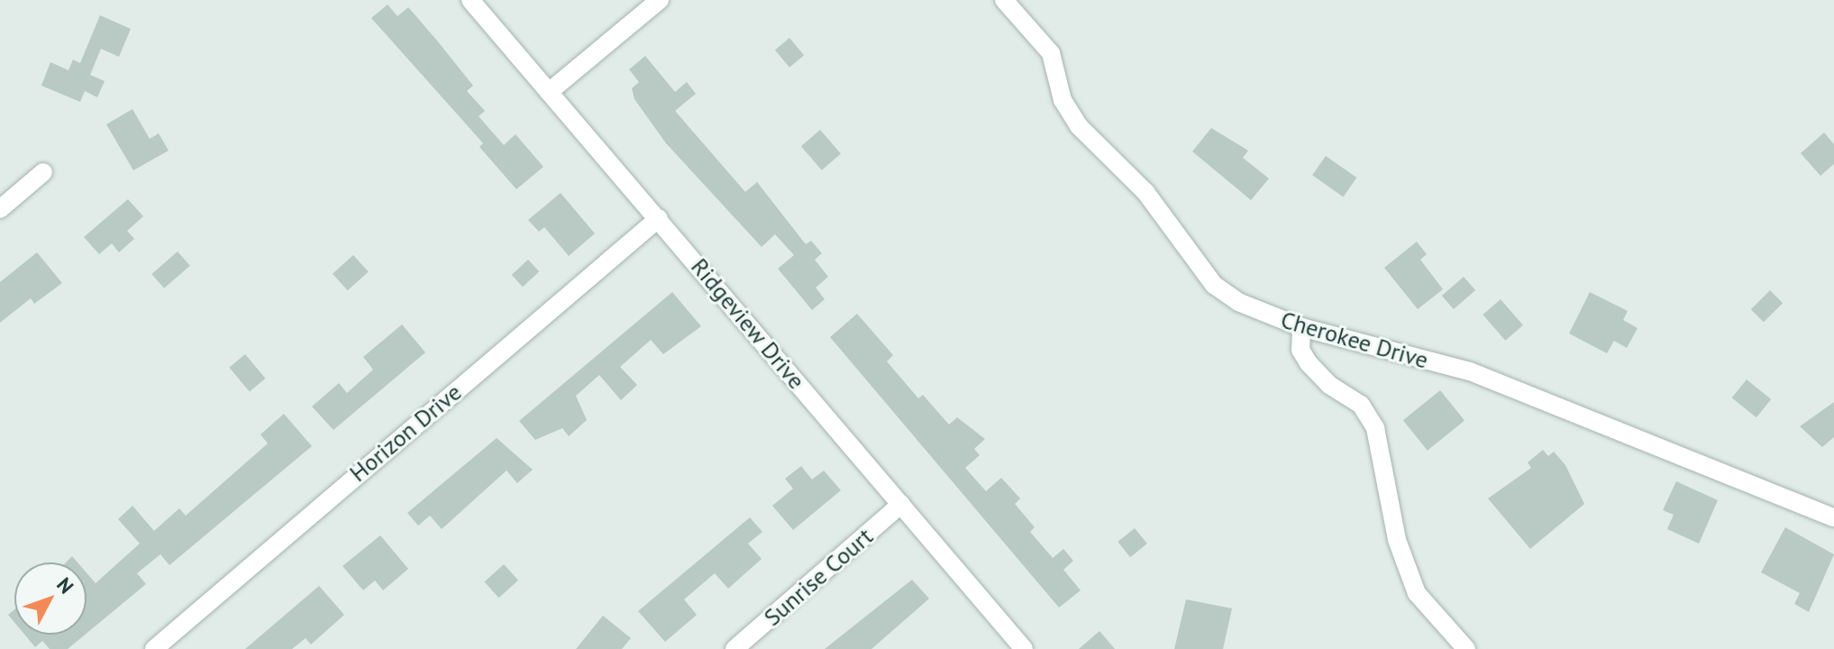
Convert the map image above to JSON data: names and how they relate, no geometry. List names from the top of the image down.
{
  "streets": {
    "street": [
      "Ridgeview Drive",
      "Cherokee Drive",
      "Horizon Drive",
      "Sunrise Court"
    ]
  },
  "crossings": [
    ["Ridgeview Drive", "Horizon Drive"],
    ["Ridgeview Drive", "Sunrise Court"]
  ],
  "north": "top right"
}
